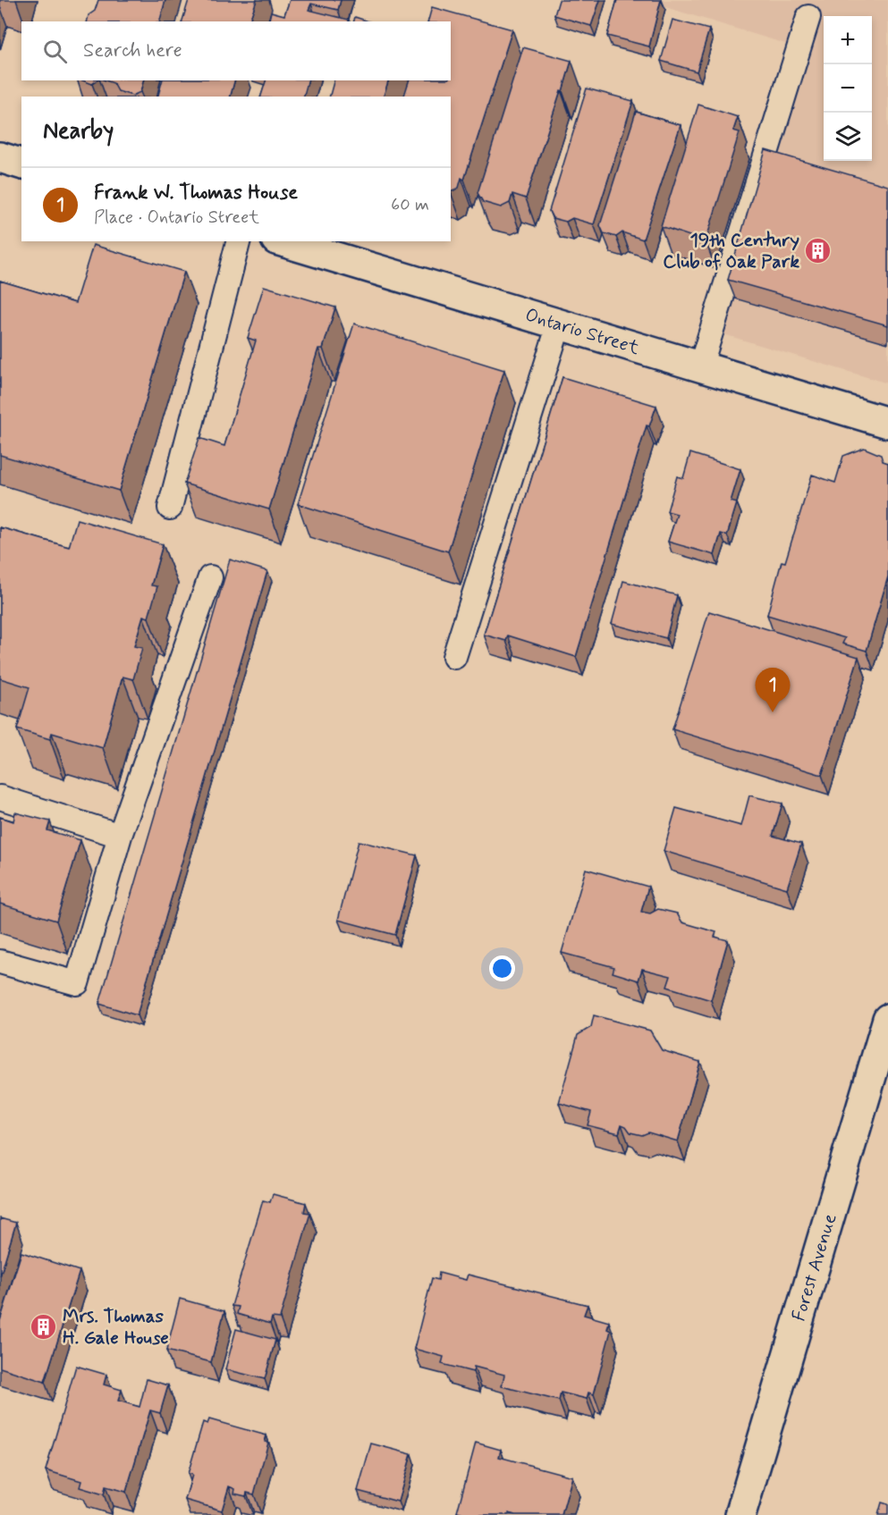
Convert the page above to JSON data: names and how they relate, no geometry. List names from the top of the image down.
{
  "streets": {
    "street": ["Ontario Street", "Forest Avenue"]
  },
  "places": {
    "building": ["19th Century Club of Oak Park", "Mrs. Thomas H. Gale House"]
  },
  "page": {
    "map_buttons": ["+", "−"],
    "search": "Search here",
    "heading": "Nearby",
    "list": [
      {
        "mark": "1",
        "name": "Frank W. Thomas House",
        "note": "Place · Ontario Street",
        "value": "60 m"
      }
    ],
    "pins": "1"
  }
}
